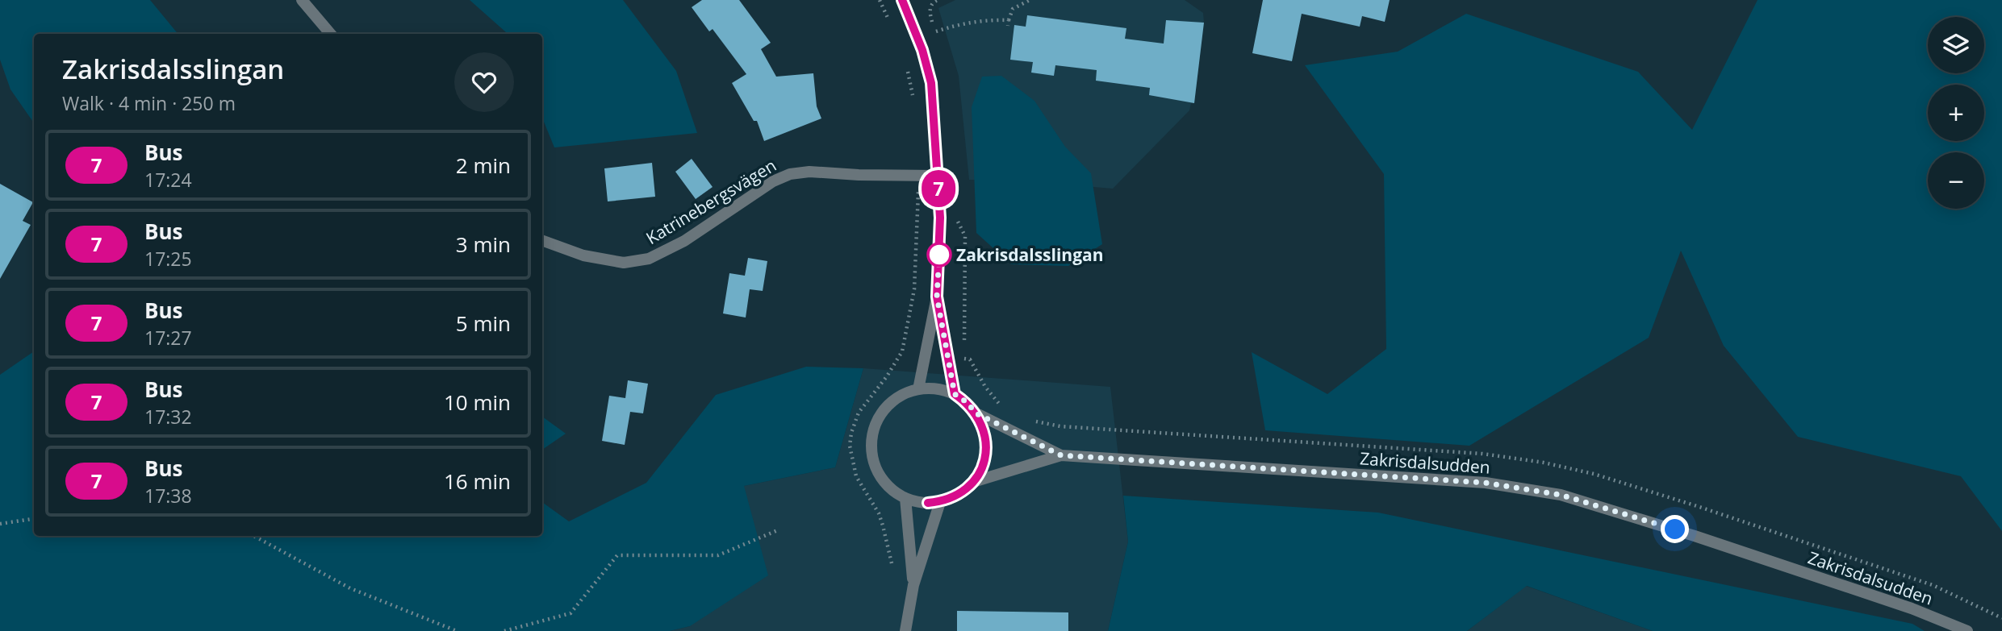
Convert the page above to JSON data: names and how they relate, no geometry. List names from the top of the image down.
{
  "streets": {
    "street": ["Katrinebergsvägen", "Zakrisdalsudden"]
  },
  "places": ["Zakrisdalsslingan"],
  "lines": ["bus line 7"],
  "page": {
    "on_map": "7",
    "map_buttons": ["+", "−"],
    "heading": ["Zakrisdalsslingan", "Walk · 4 min · 250 m"],
    "list": [
      {
        "mark": "7",
        "name": "Bus",
        "note": "17:24",
        "value": "2 min"
      },
      {
        "mark": "7",
        "name": "Bus",
        "note": "17:25",
        "value": "3 min"
      },
      {
        "mark": "7",
        "name": "Bus",
        "note": "17:27",
        "value": "5 min"
      },
      {
        "mark": "7",
        "name": "Bus",
        "note": "17:32",
        "value": "10 min"
      },
      {
        "mark": "7",
        "name": "Bus",
        "note": "17:38",
        "value": "16 min"
      }
    ]
  }
}
